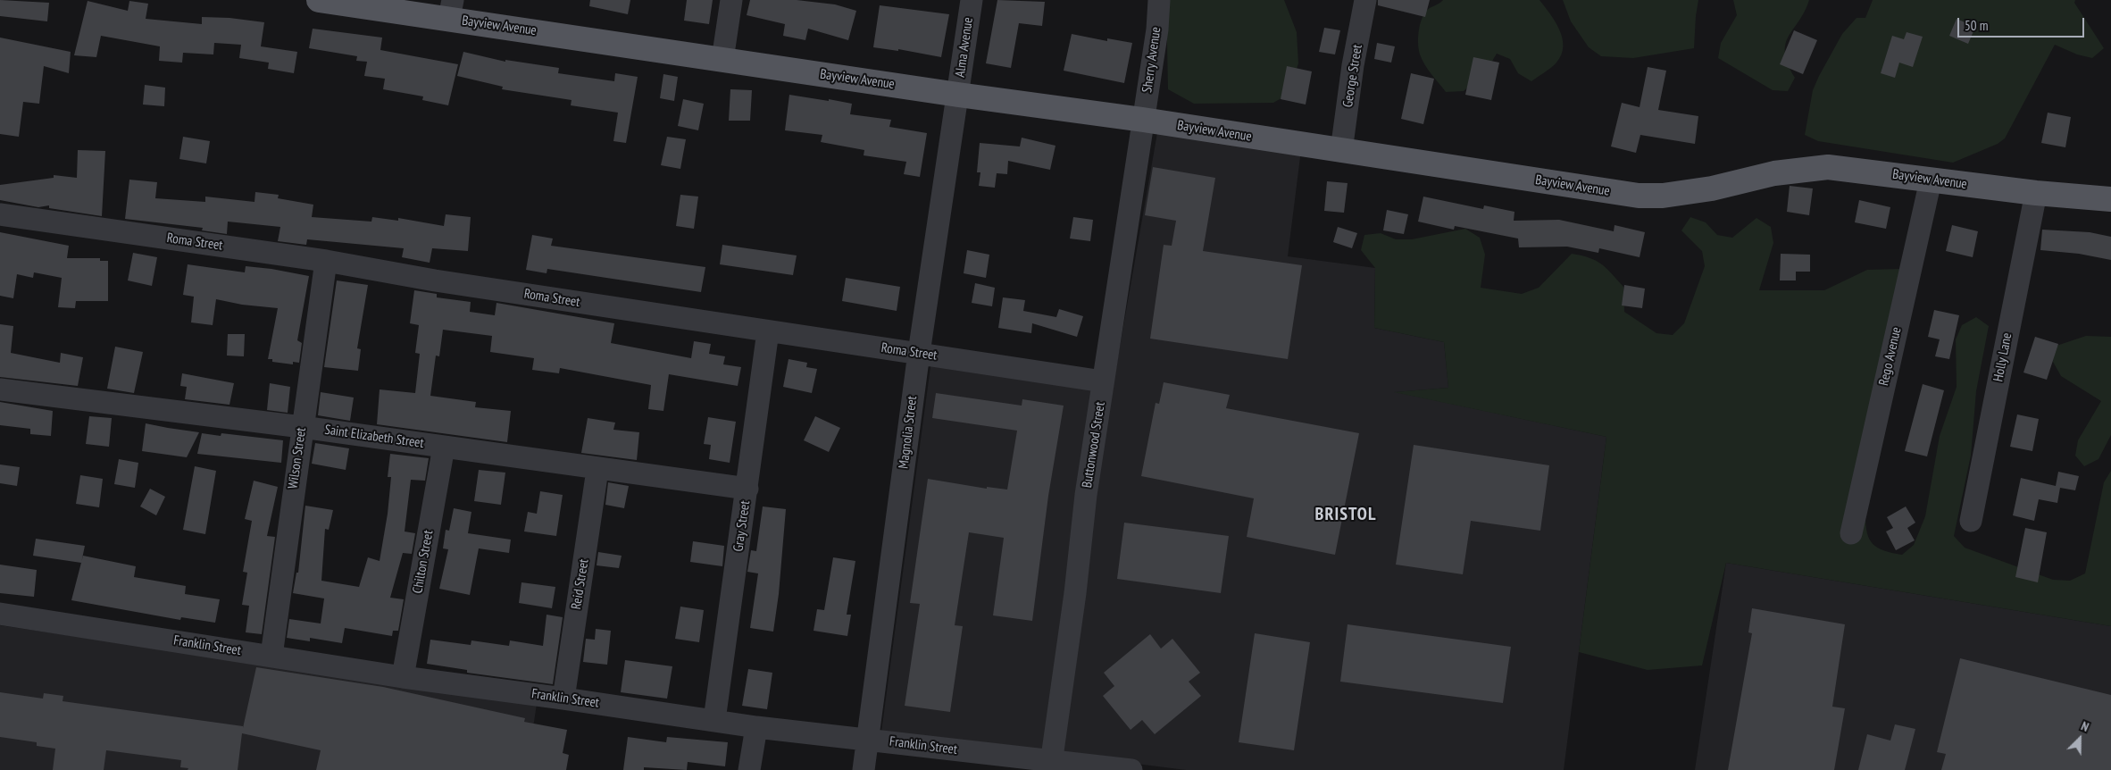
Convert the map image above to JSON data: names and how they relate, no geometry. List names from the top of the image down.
{
  "streets": {
    "main road": ["Bayview Avenue"],
    "street": [
      "Alma Avenue",
      "Sherry Avenue",
      "George Street",
      "Roma Street",
      "Rego Avenue",
      "Holly Lane",
      "Magnolia Street",
      "Saint Elizabeth Street",
      "Buttonwood Street",
      "Wilson Street",
      "Gray Street",
      "Chilton Street",
      "Reid Street",
      "Franklin Street"
    ]
  },
  "crossings": [
    ["Bayview Avenue", "Alma Avenue"],
    ["Bayview Avenue", "Sherry Avenue"],
    ["Bayview Avenue", "George Street"],
    ["Bayview Avenue", "Rego Avenue"],
    ["Bayview Avenue", "Holly Lane"],
    ["Bayview Avenue", "Magnolia Street"],
    ["Bayview Avenue", "Buttonwood Street"],
    ["Alma Avenue", "Magnolia Street"],
    ["Sherry Avenue", "Buttonwood Street"],
    ["Roma Street", "Magnolia Street"],
    ["Roma Street", "Buttonwood Street"],
    ["Roma Street", "Wilson Street"],
    ["Roma Street", "Gray Street"],
    ["Magnolia Street", "Franklin Street"],
    ["Saint Elizabeth Street", "Wilson Street"],
    ["Saint Elizabeth Street", "Gray Street"],
    ["Saint Elizabeth Street", "Chilton Street"],
    ["Saint Elizabeth Street", "Reid Street"],
    ["Buttonwood Street", "Franklin Street"],
    ["Wilson Street", "Franklin Street"],
    ["Gray Street", "Franklin Street"],
    ["Chilton Street", "Franklin Street"],
    ["Reid Street", "Franklin Street"]
  ],
  "districts": ["BRISTOL"],
  "scale_bar": "50 m",
  "north": "top right"
}
